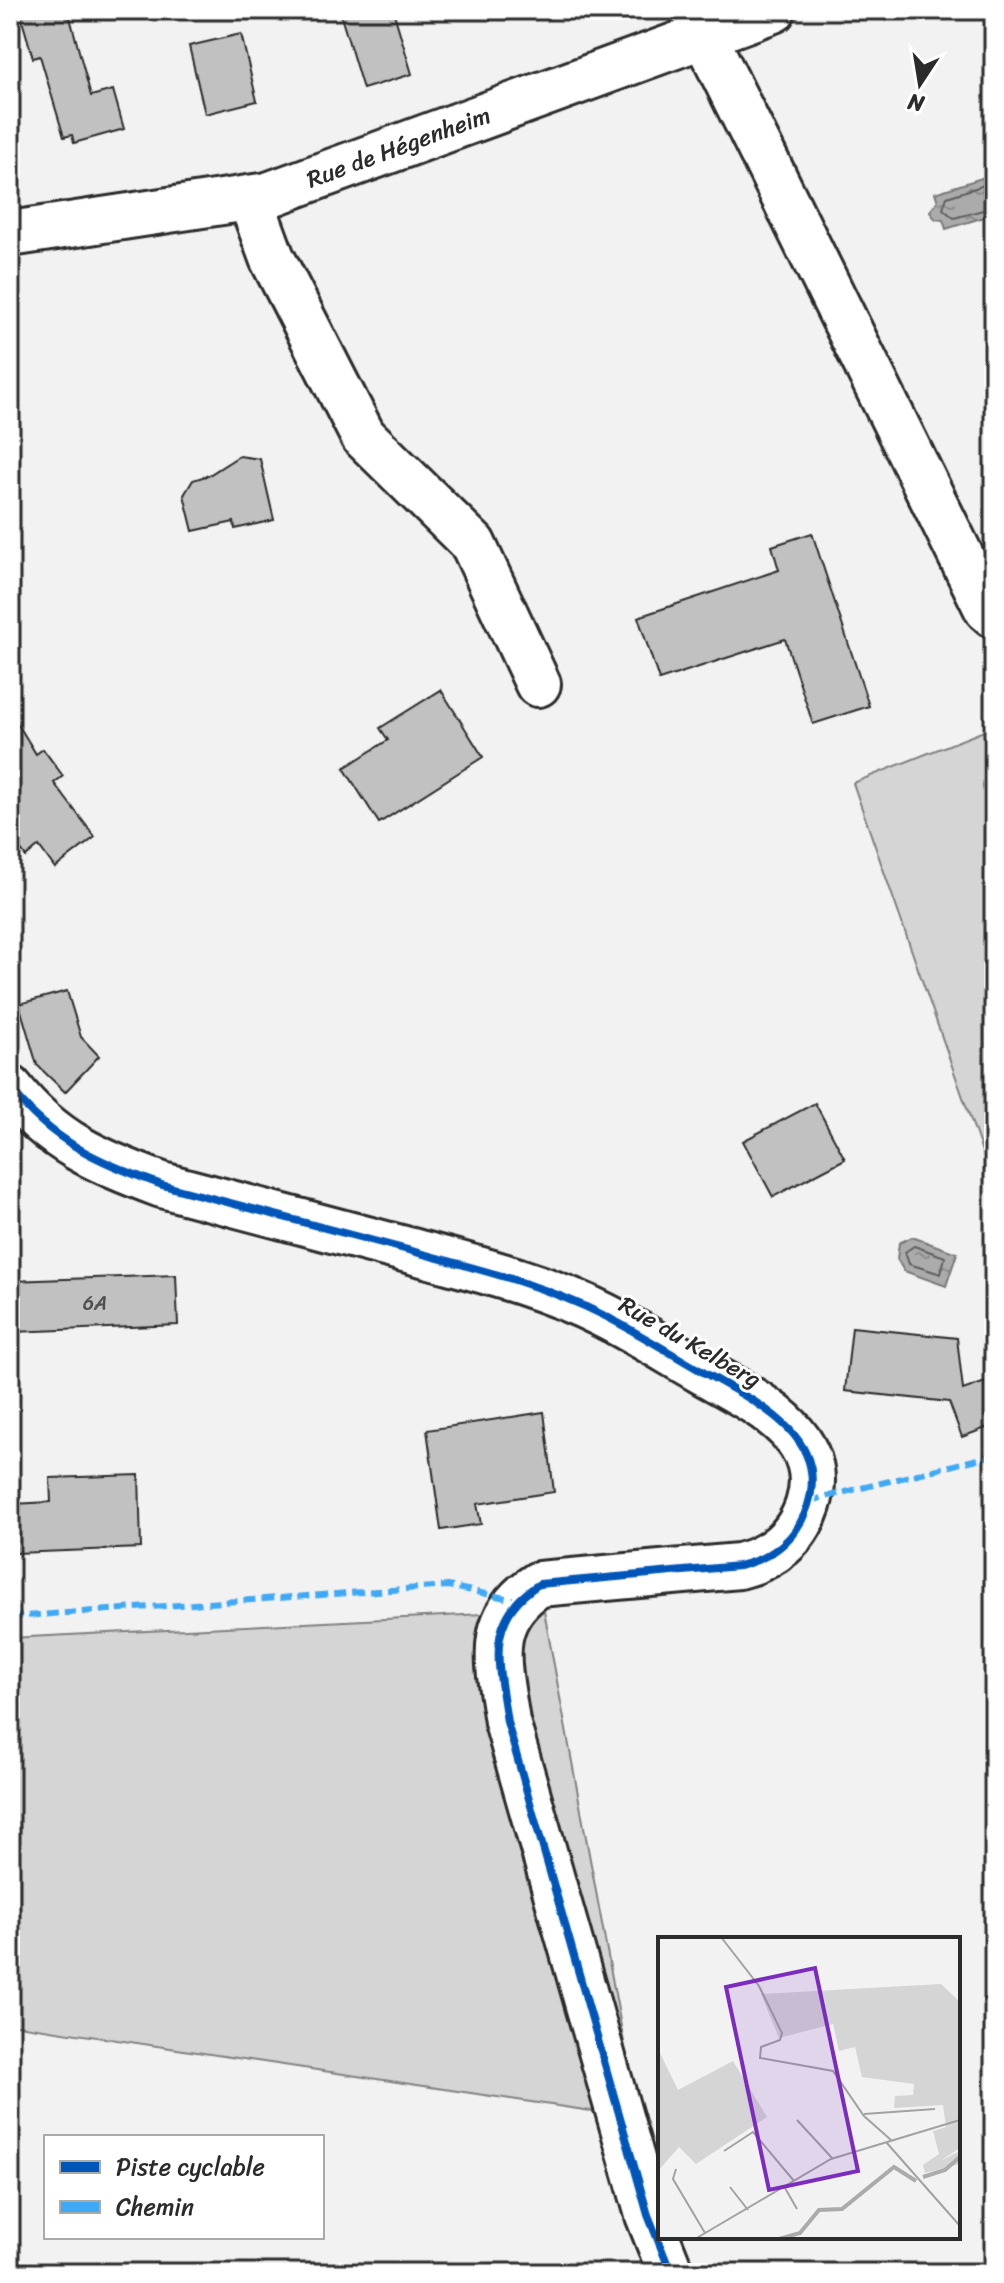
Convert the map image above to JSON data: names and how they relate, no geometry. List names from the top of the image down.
{
  "streets": {
    "street": ["Rue de Hégenheim", "Rue du Kelberg"]
  },
  "house_numbers": ["6A"],
  "legend": ["Piste cyclable", "Chemin"],
  "north": "bottom"
}
